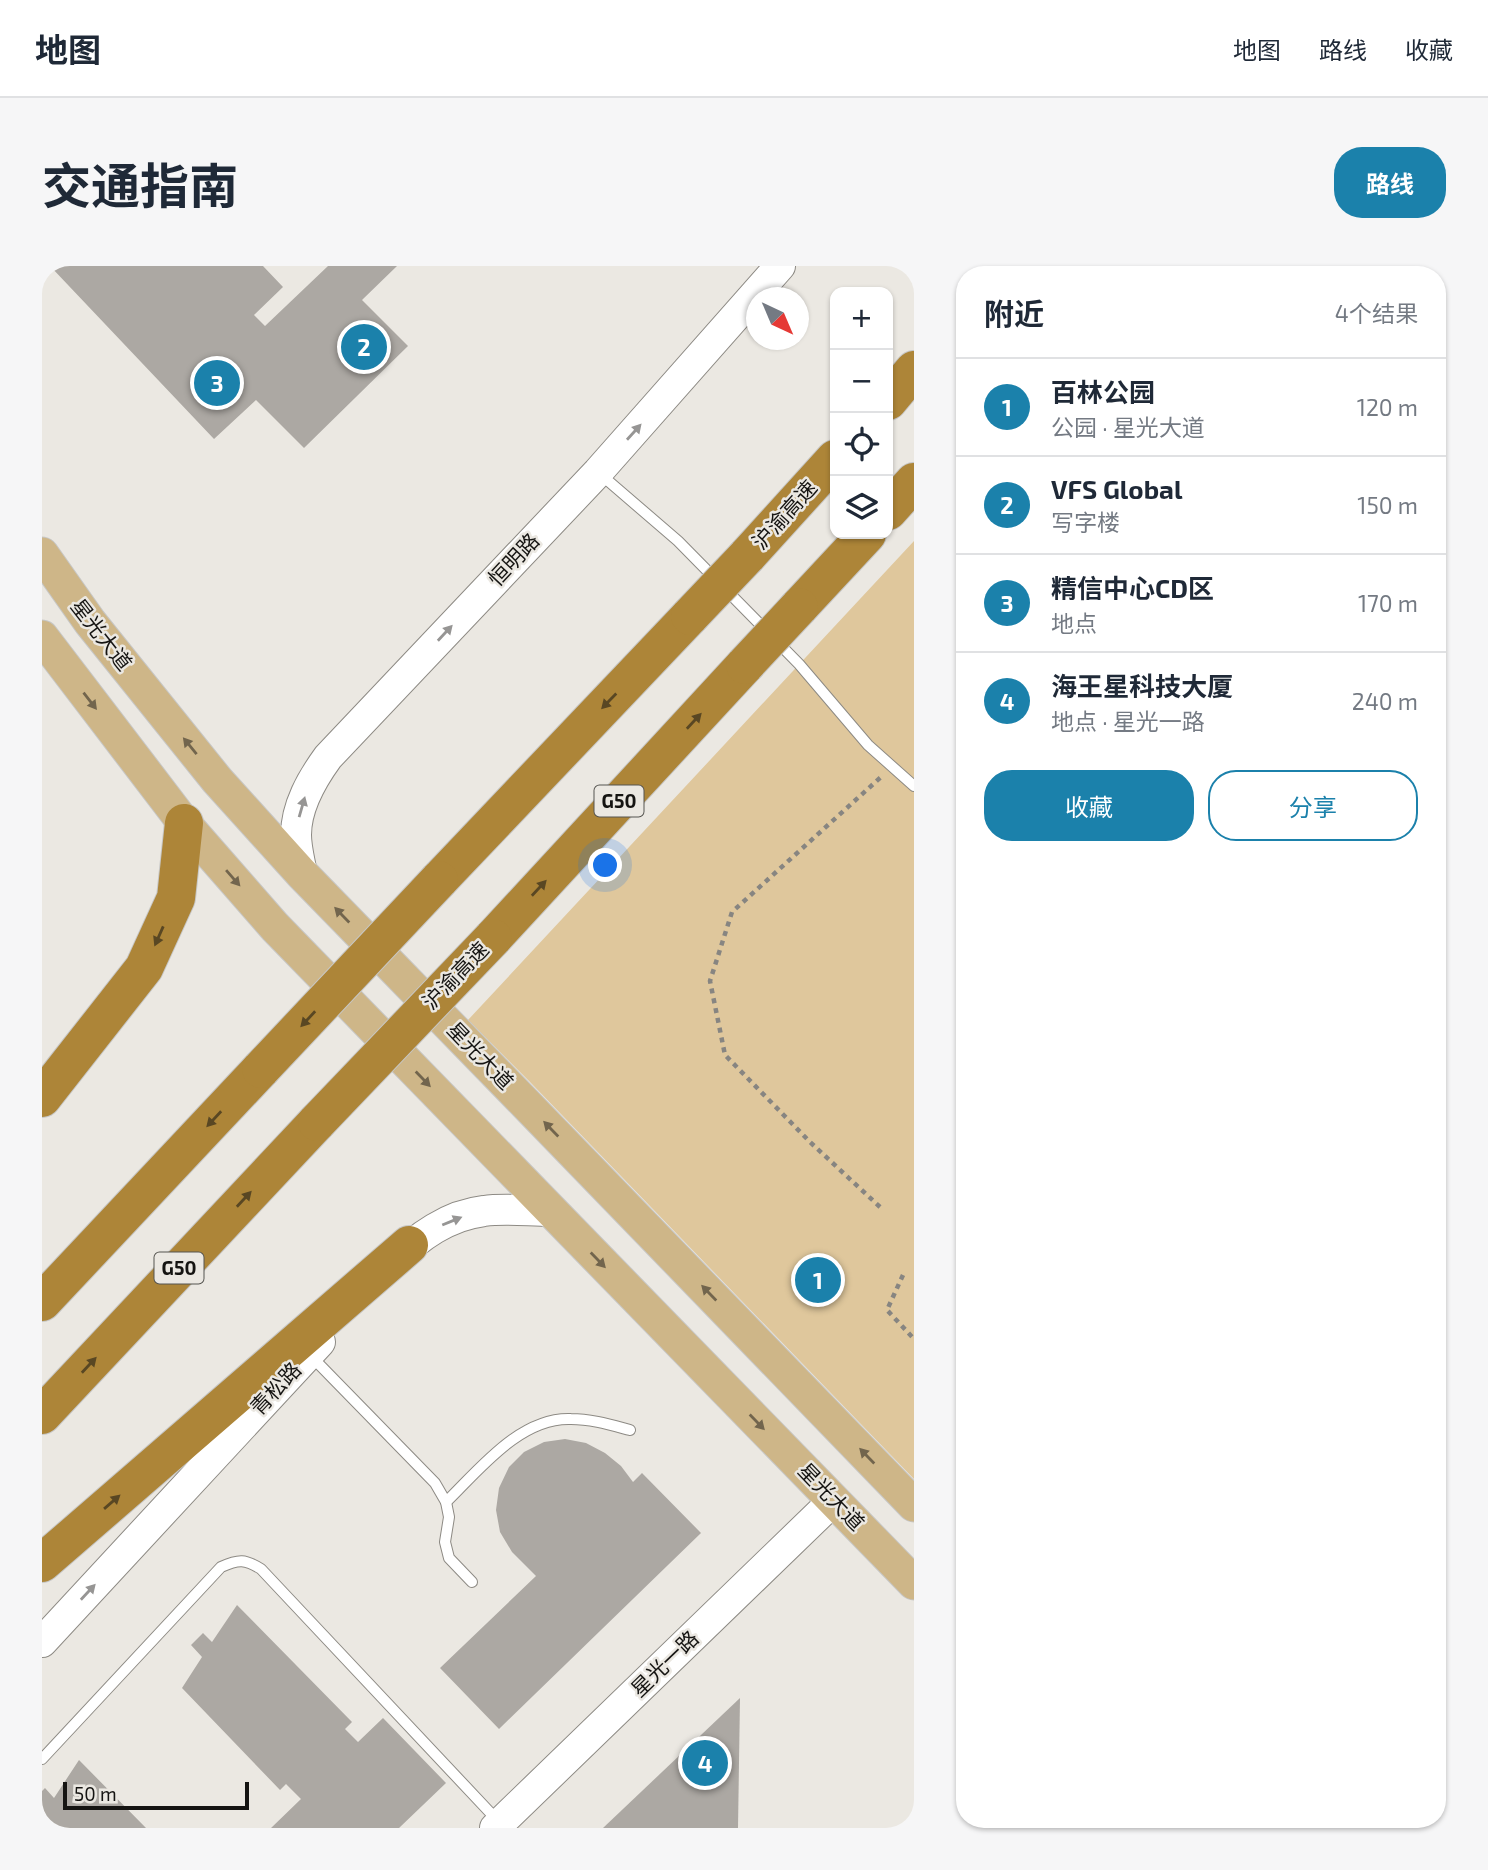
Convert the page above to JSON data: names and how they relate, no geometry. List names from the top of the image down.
{
  "streets": {
    "highway": ["沪渝高速", "G50"],
    "main road": ["星光大道"],
    "street": ["恒明路", "青松路", "星光一路"]
  },
  "crossings": [
    ["恒明路", "星光大道"],
    ["星光大道", "青松路"],
    ["星光大道", "星光一路"]
  ],
  "one_way": ["恒明路", "青松路"],
  "scale_bar": "50 m",
  "north": "bottom right",
  "page": {
    "header": "地图",
    "nav": ["地图", "路线", "收藏"],
    "title": "交通指南",
    "buttons": [
      "路线",
      ["收藏", "分享"]
    ],
    "heading": ["附近", "4个结果"],
    "map_buttons": ["+", "−"],
    "pins": [
      "2",
      "3",
      "1",
      "4"
    ],
    "list": [
      {
        "mark": "1",
        "name": "百林公园",
        "note": "公园 · 星光大道",
        "value": "120 m"
      },
      {
        "mark": "2",
        "name": "VFS Global",
        "note": "写字楼",
        "value": "150 m"
      },
      {
        "mark": "3",
        "name": "精信中心CD区",
        "note": "地点",
        "value": "170 m"
      },
      {
        "mark": "4",
        "name": "海王星科技大厦",
        "note": "地点 · 星光一路",
        "value": "240 m"
      }
    ],
    "scale": "50 m"
  }
}
